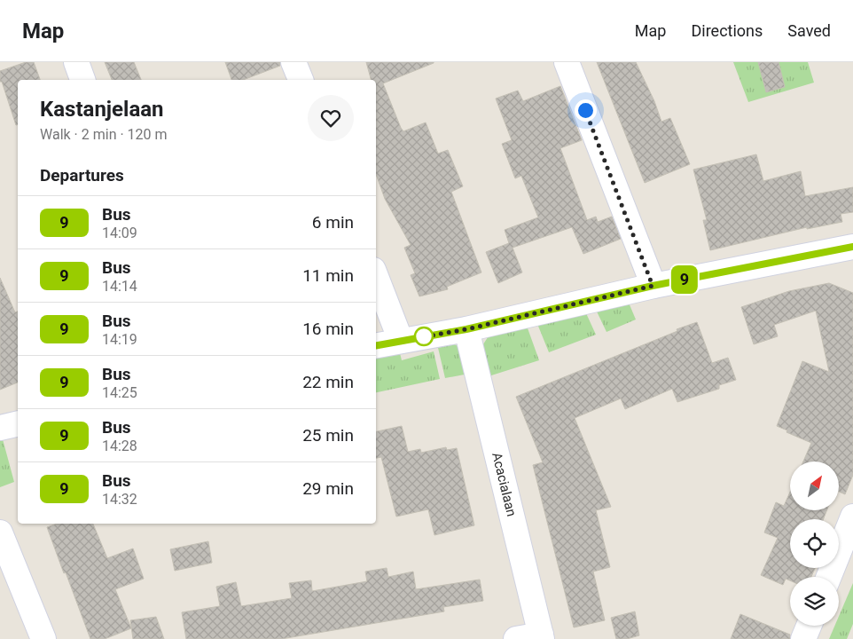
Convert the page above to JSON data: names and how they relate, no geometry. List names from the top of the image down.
{
  "streets": {
    "street": ["Acacialaan"]
  },
  "lines": ["bus line 9"],
  "north": "top right",
  "page": {
    "header": "Map",
    "nav": ["Map", "Directions", "Saved"],
    "on_map": "9",
    "heading": [
      ["Kastanjelaan", "Walk · 2 min · 120 m"],
      "Departures"
    ],
    "list": [
      {
        "mark": "9",
        "name": "Bus",
        "note": "14:09",
        "value": "6 min"
      },
      {
        "mark": "9",
        "name": "Bus",
        "note": "14:14",
        "value": "11 min"
      },
      {
        "mark": "9",
        "name": "Bus",
        "note": "14:19",
        "value": "16 min"
      },
      {
        "mark": "9",
        "name": "Bus",
        "note": "14:25",
        "value": "22 min"
      },
      {
        "mark": "9",
        "name": "Bus",
        "note": "14:28",
        "value": "25 min"
      },
      {
        "mark": "9",
        "name": "Bus",
        "note": "14:32",
        "value": "29 min"
      }
    ]
  }
}
